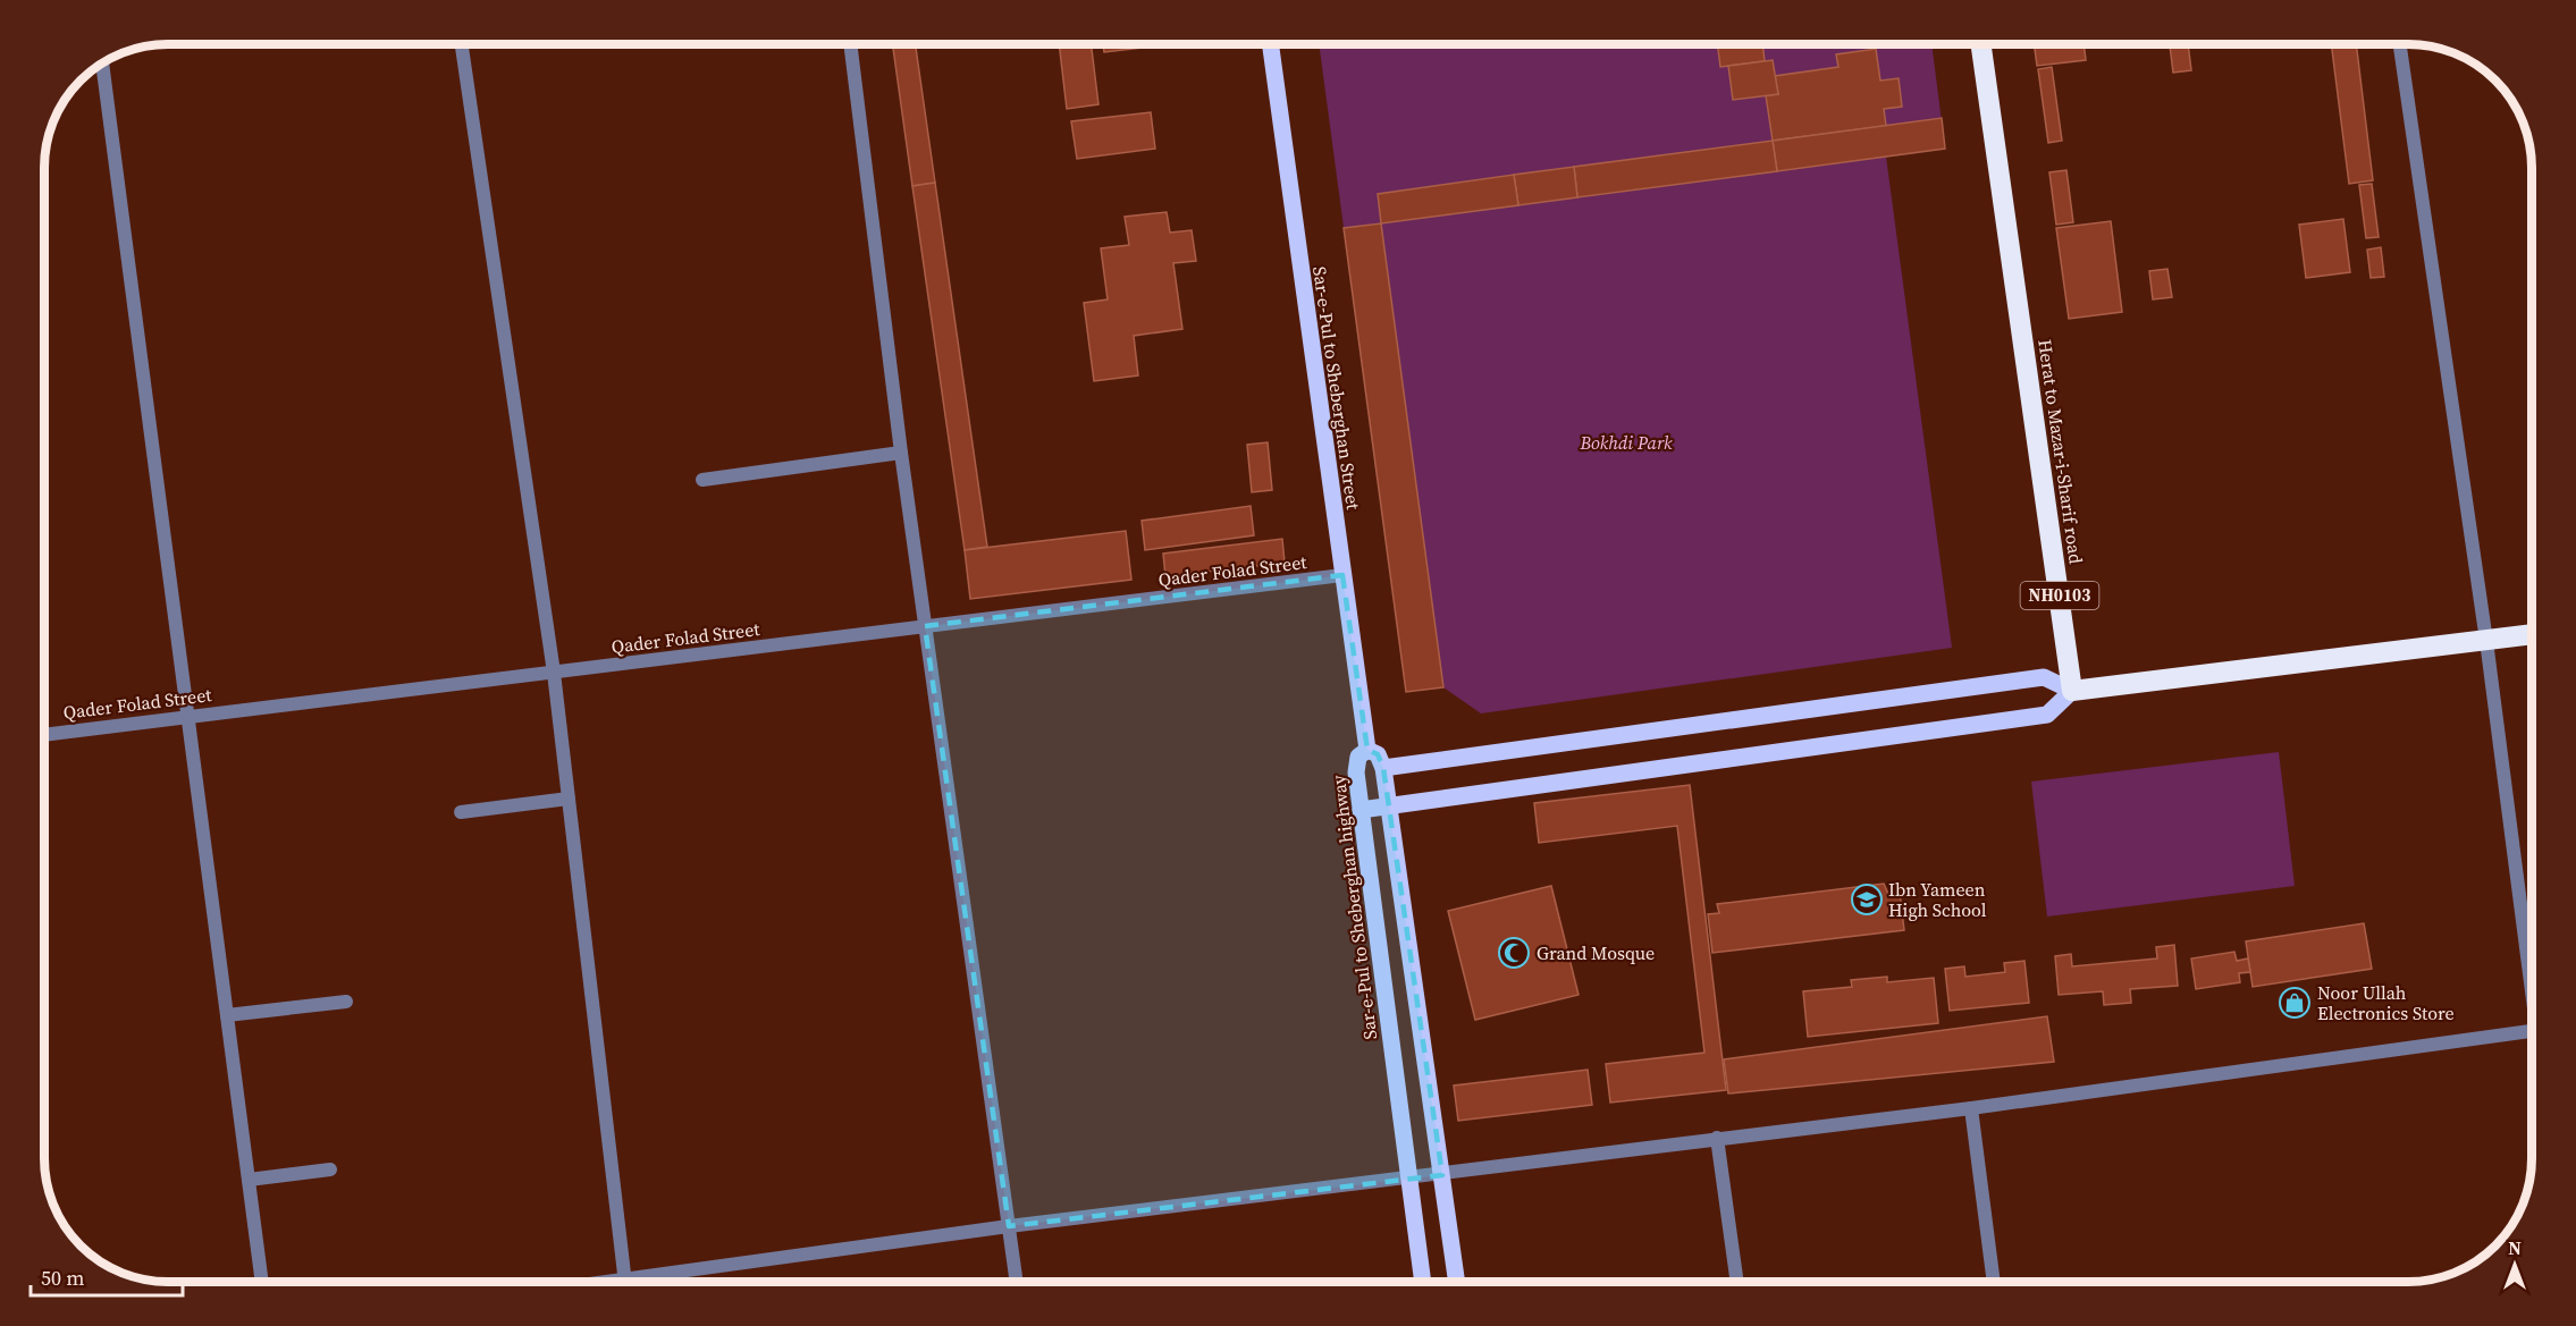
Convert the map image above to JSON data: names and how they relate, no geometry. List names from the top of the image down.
{
  "streets": {
    "highway": ["Herat to Mazar-i-Sharif road", "NH0103"],
    "main road": ["Sar-e-Pul to Sheberghan Street", "Sar-e-Pul to Sheberghan highway"],
    "street": ["Qader Folad Street"]
  },
  "crossings": [
    ["Sar-e-Pul to Sheberghan Street", "Qader Folad Street"],
    ["Sar-e-Pul to Sheberghan Street", "Sar-e-Pul to Sheberghan highway"]
  ],
  "parks": ["Bokhdi Park"],
  "places": {
    "school or university": ["Ibn Yameen High School"],
    "mosque": ["Grand Mosque"],
    "shop": ["Noor Ullah Electronics Store"]
  },
  "scale_bar": "50 m",
  "north": "top"
}
